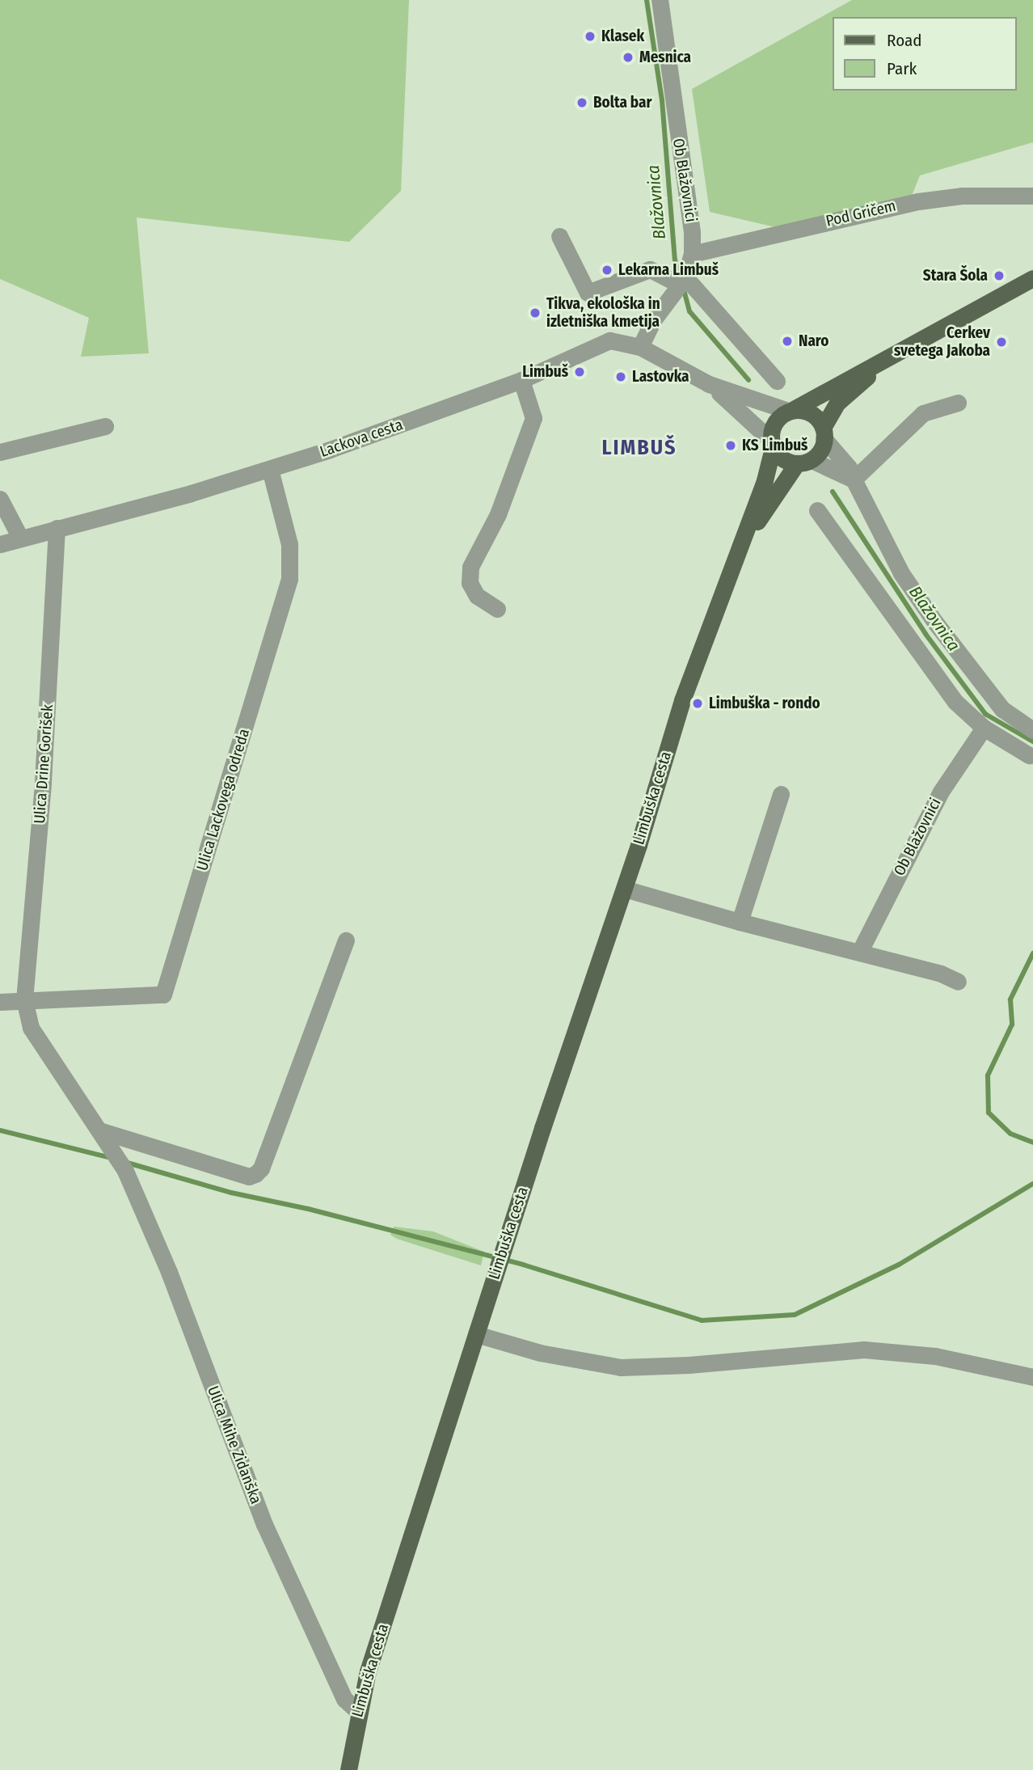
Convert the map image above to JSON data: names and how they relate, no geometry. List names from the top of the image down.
{
  "streets": {
    "main road": ["Limbuška cesta"],
    "street": [
      "Ob Blažovnici",
      "Pod Gričem",
      "Lackova cesta",
      "Ulica Drine Gorišek",
      "Ulica Lackovega odreda",
      "Ulica Mihe Zidanška"
    ]
  },
  "crossings": [
    ["Ob Blažovnici", "Pod Gričem"],
    ["Lackova cesta", "Ulica Drine Gorišek"],
    ["Lackova cesta", "Ulica Lackovega odreda"],
    ["Ulica Drine Gorišek", "Ulica Lackovega odreda"],
    ["Ulica Drine Gorišek", "Ulica Mihe Zidanška"],
    ["Limbuška cesta", "Ulica Mihe Zidanška"],
    ["Ulica Lackovega odreda", "Ulica Mihe Zidanška"]
  ],
  "districts": ["LIMBUŠ"],
  "water": ["Blažovnica"],
  "places": [
    "Klasek",
    "Mesnica",
    "Bolta bar",
    "Lekarna Limbuš",
    "Stara Šola",
    "Tikva, ekološka in izletniška kmetija",
    "Naro",
    "Cerkev svetega Jakoba",
    "Limbuš",
    "Lastovka",
    "KS Limbuš",
    "Limbuška - rondo"
  ],
  "legend": ["Road", "Park"]
}
